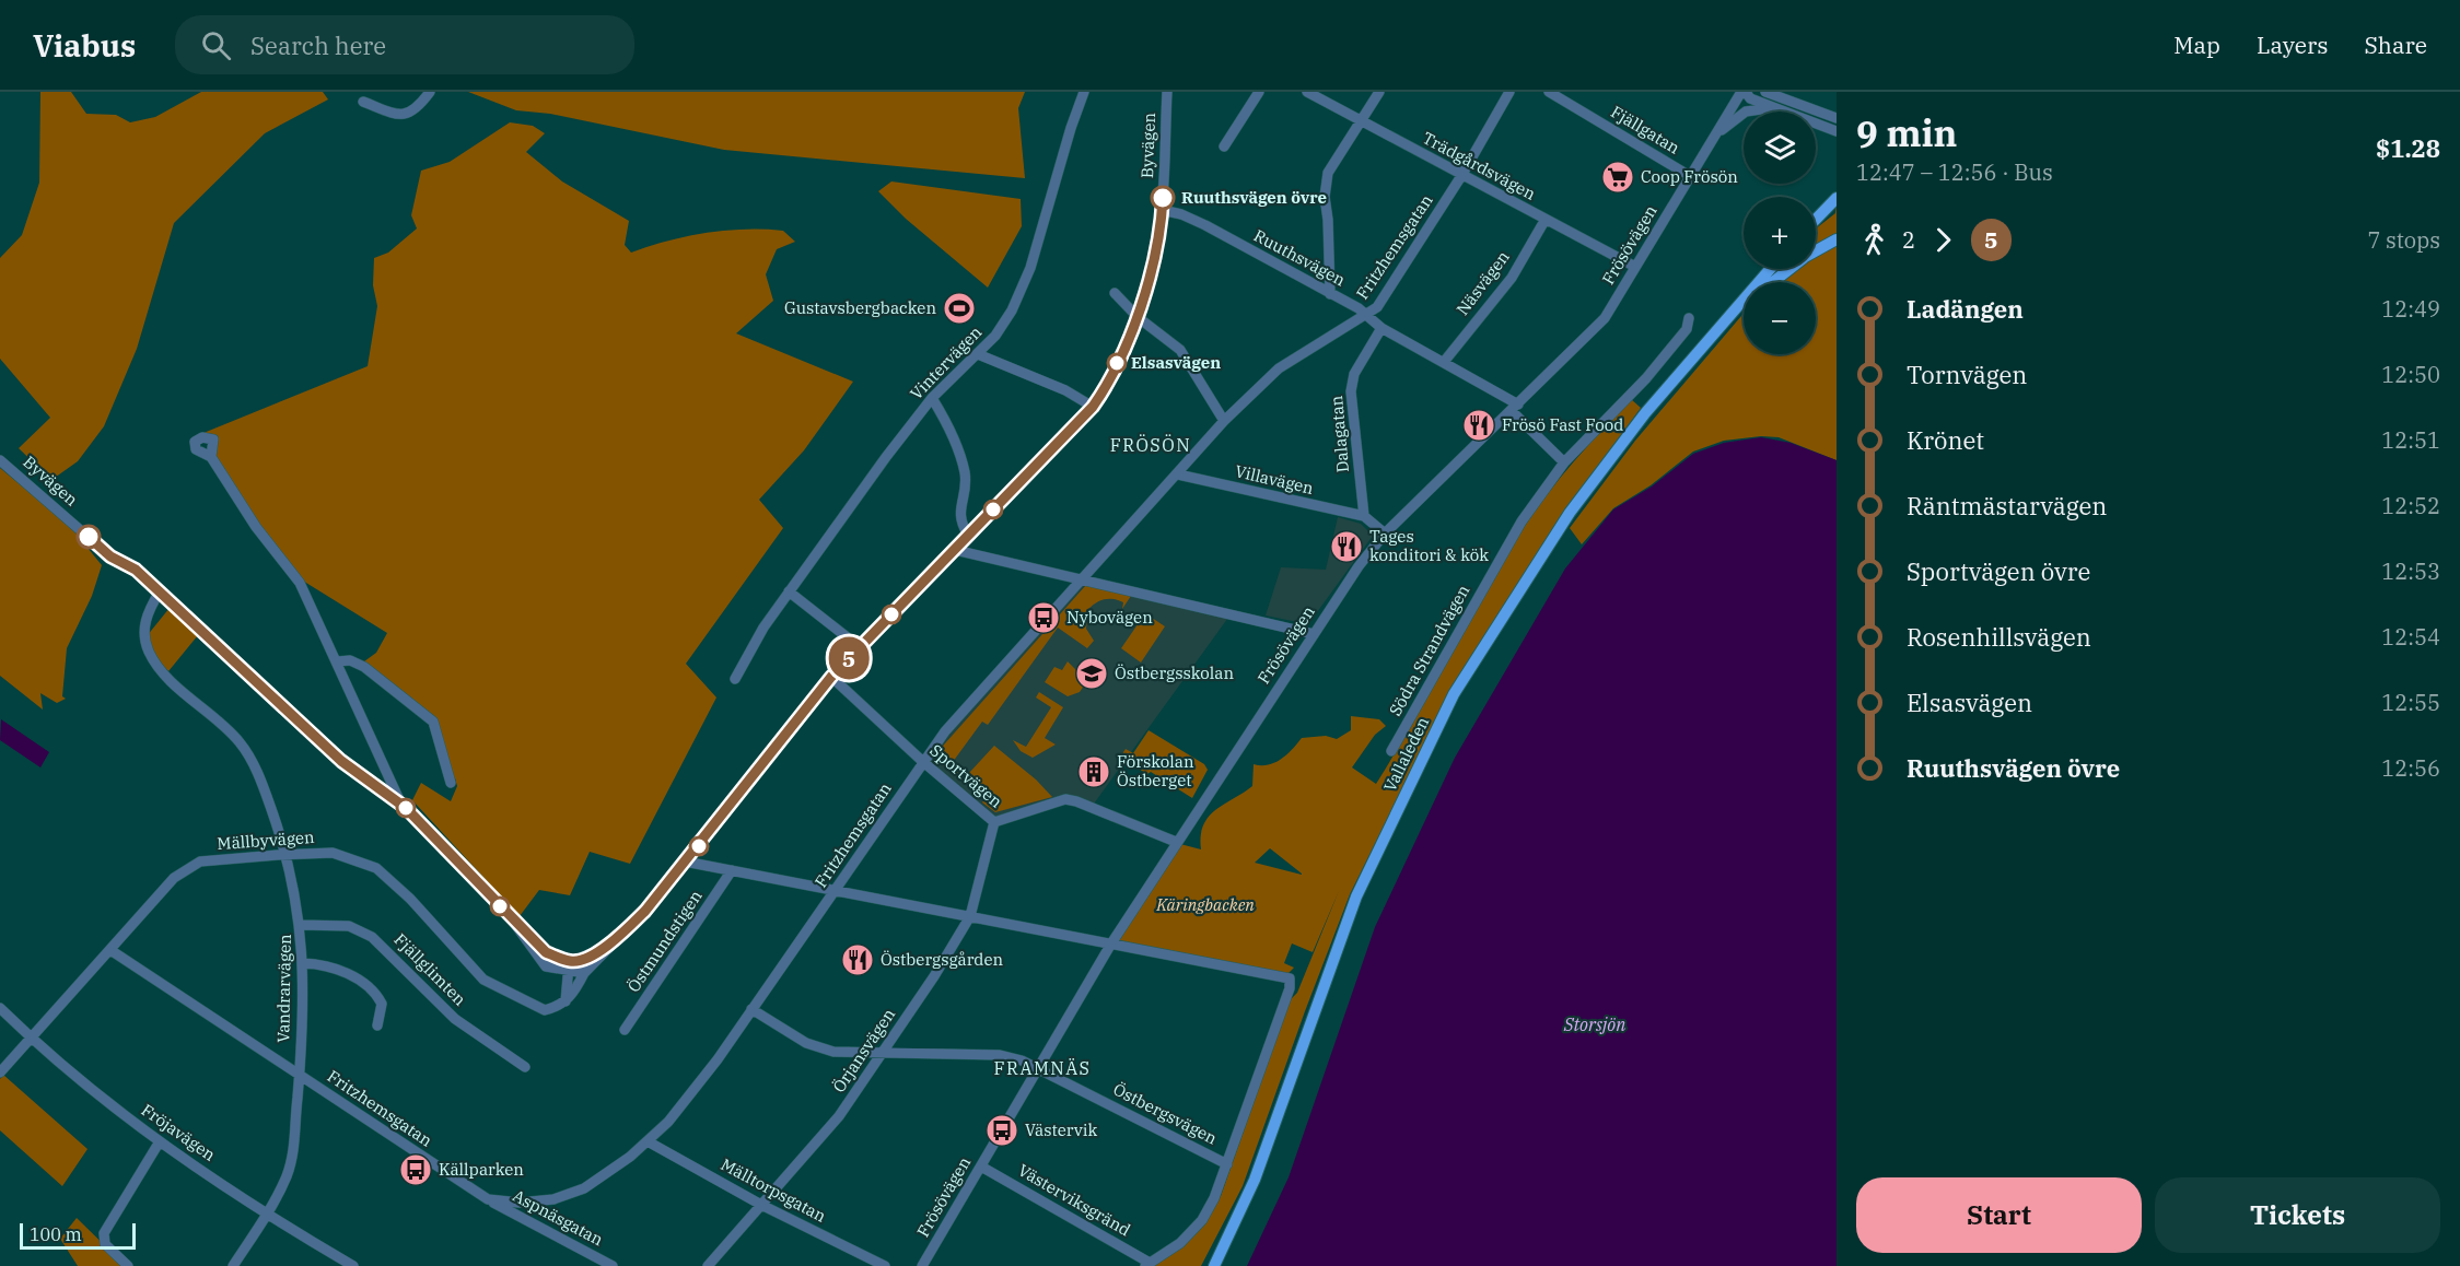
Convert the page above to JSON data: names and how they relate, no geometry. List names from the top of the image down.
{
  "streets": {
    "main road": ["Vallaleden"],
    "street": [
      "Fjällgatan",
      "Byvägen",
      "Trädgårdsvägen",
      "Frösövägen",
      "Fritzhemsgatan",
      "Ruuthsvägen",
      "Näsvägen",
      "Vintervägen",
      "Dalagatan",
      "Villavägen",
      "Södra Strandvägen",
      "Sportvägen",
      "Mällbyvägen",
      "Östmundstigen",
      "Fjällglimten",
      "Vandrarvägen",
      "Örjansvägen",
      "Östbergsvägen",
      "Fröjavägen",
      "Mälltorpsgatan",
      "Västerviksgränd",
      "Aspnäsgatan"
    ]
  },
  "crossings": [
    ["Fjällgatan", "Frösövägen"],
    ["Byvägen", "Ruuthsvägen"],
    ["Byvägen", "Sportvägen"],
    ["Byvägen", "Vandrarvägen"],
    ["Trädgårdsvägen", "Frösövägen"],
    ["Trädgårdsvägen", "Fritzhemsgatan"],
    ["Trädgårdsvägen", "Näsvägen"],
    ["Frösövägen", "Ruuthsvägen"],
    ["Frösövägen", "Sportvägen"],
    ["Frösövägen", "Östbergsvägen"],
    ["Frösövägen", "Västerviksgränd"],
    ["Fritzhemsgatan", "Ruuthsvägen"],
    ["Fritzhemsgatan", "Villavägen"],
    ["Fritzhemsgatan", "Sportvägen"],
    ["Fritzhemsgatan", "Mällbyvägen"],
    ["Fritzhemsgatan", "Vandrarvägen"],
    ["Fritzhemsgatan", "Östbergsvägen"],
    ["Fritzhemsgatan", "Mälltorpsgatan"],
    ["Fritzhemsgatan", "Aspnäsgatan"],
    ["Ruuthsvägen", "Näsvägen"],
    ["Ruuthsvägen", "Dalagatan"],
    ["Ruuthsvägen", "Södra Strandvägen"],
    ["Dalagatan", "Villavägen"],
    ["Sportvägen", "Örjansvägen"],
    ["Mällbyvägen", "Vandrarvägen"],
    ["Mällbyvägen", "Fröjavägen"],
    ["Fjällglimten", "Vandrarvägen"],
    ["Vandrarvägen", "Fröjavägen"],
    ["Örjansvägen", "Östbergsvägen"],
    ["Örjansvägen", "Mälltorpsgatan"]
  ],
  "districts": ["FRÖSÖN", "FRAMNÄS"],
  "water": ["Storsjön"],
  "parks": ["Käringbacken"],
  "places": {
    "supermarket": ["Coop Frösön"],
    "other": ["Ruuthsvägen övre", "Elsasvägen"],
    "sports": ["Gustavsbergbacken"],
    "restaurant": ["Frösö Fast Food", "Tages konditori & kök", "Östbergsgården"],
    "bus stop": ["Nybovägen", "Västervik", "Källparken"],
    "school or university": ["Östbergsskolan"],
    "building": ["Förskolan Östberget"]
  },
  "lines": ["bus line 5"],
  "scale_bar": "100 m",
  "page": {
    "header": "Viabus",
    "search": "Search here",
    "nav": ["Map", "Layers", "Share"],
    "on_map": "5",
    "heading": ["9 min", "12:47 – 12:56 · Bus", "$1.28"],
    "map_buttons": ["+", "−"],
    "legs": ["2", "5", "7 stops"],
    "list": [
      {
        "name": "Ladängen",
        "value": "12:49"
      },
      {
        "name": "Tornvägen",
        "value": "12:50"
      },
      {
        "name": "Krönet",
        "value": "12:51"
      },
      {
        "name": "Räntmästarvägen",
        "value": "12:52"
      },
      {
        "name": "Sportvägen övre",
        "value": "12:53"
      },
      {
        "name": "Rosenhillsvägen",
        "value": "12:54"
      },
      {
        "name": "Elsasvägen",
        "value": "12:55"
      },
      {
        "name": "Ruuthsvägen övre",
        "value": "12:56"
      }
    ],
    "buttons": ["Start", "Tickets"],
    "scale": "100 m"
  }
}
